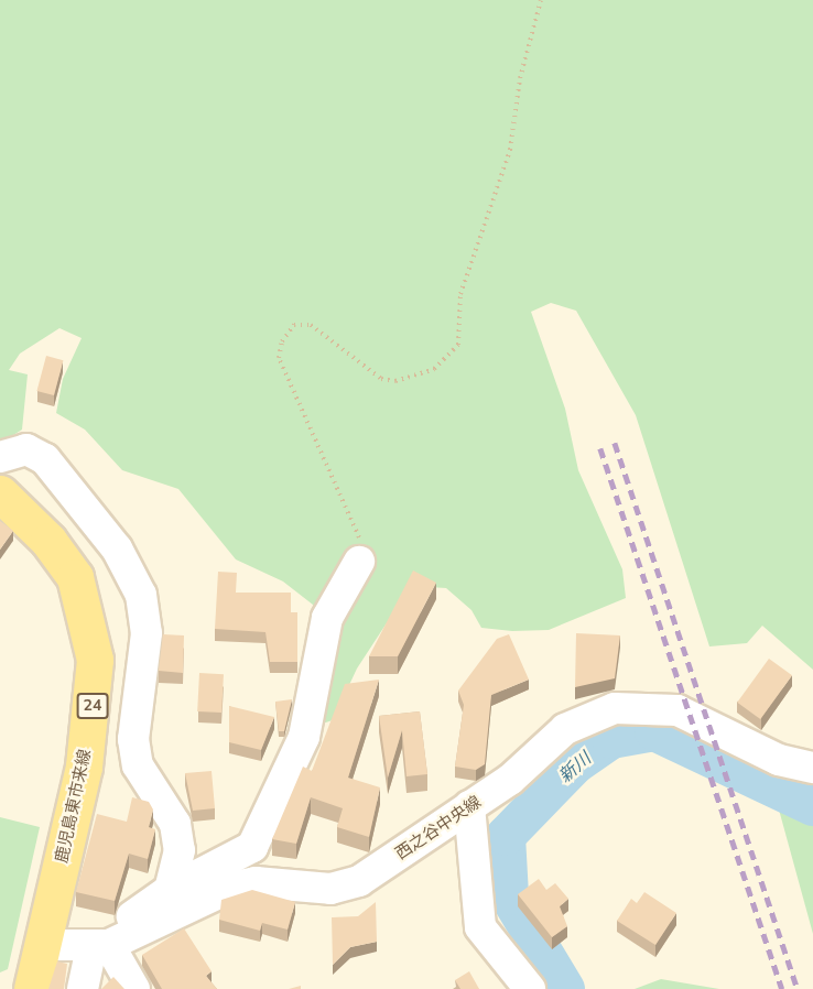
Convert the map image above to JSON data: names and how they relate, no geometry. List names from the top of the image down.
{
  "streets": {
    "main road": ["24", "鹿児島東市来線"],
    "street": ["西之谷中央線"]
  },
  "crossings": [
    ["鹿児島東市来線", "西之谷中央線"]
  ],
  "water": ["新川"]
}
